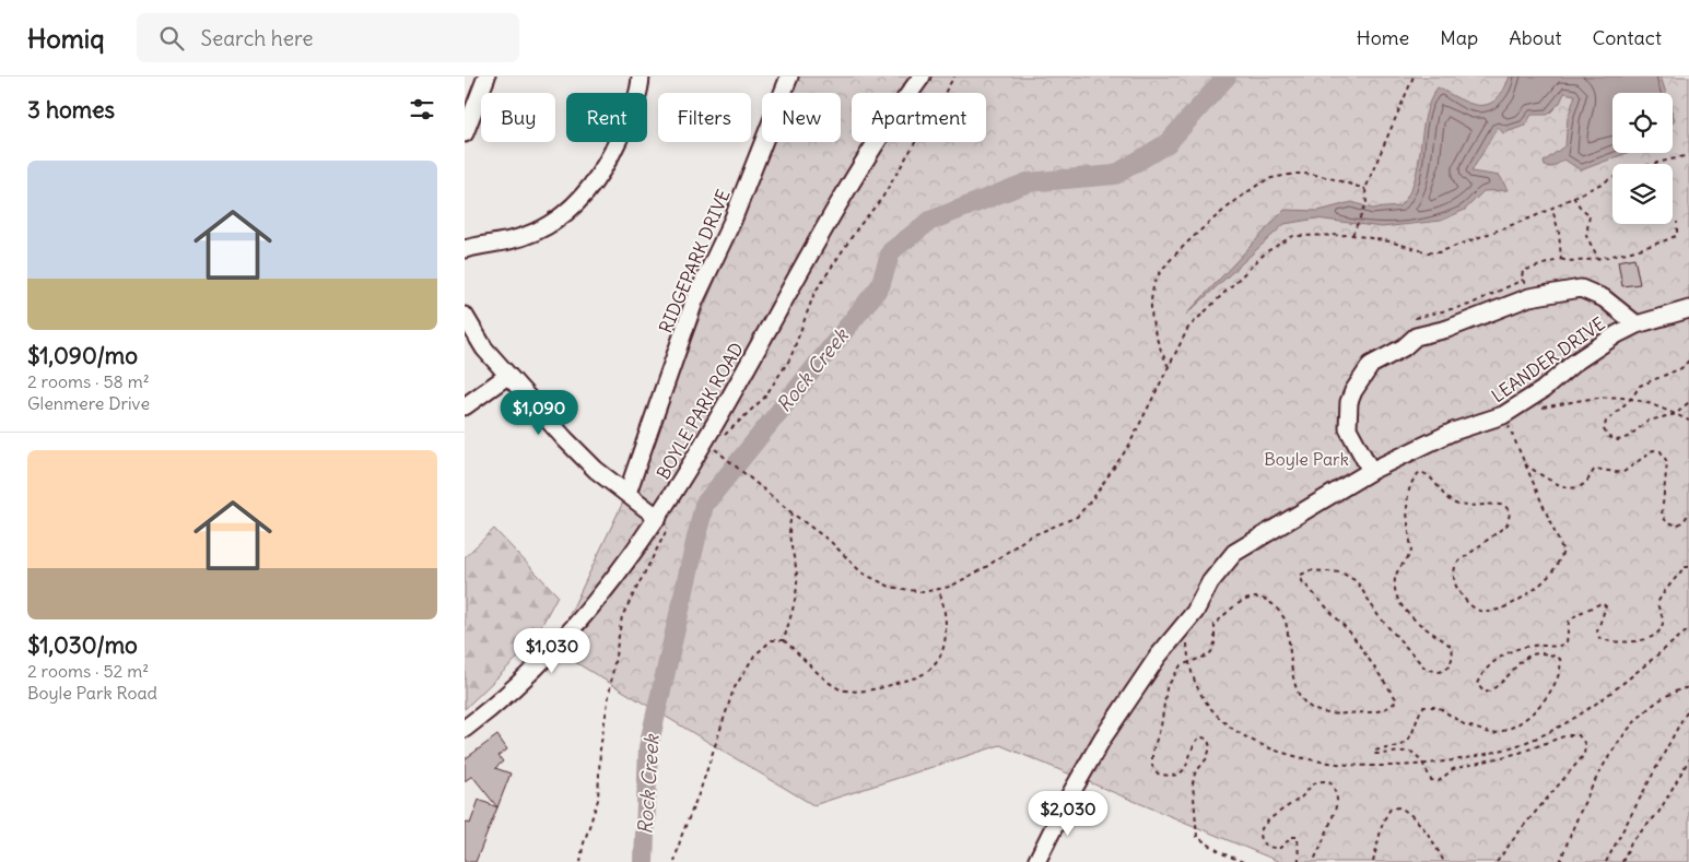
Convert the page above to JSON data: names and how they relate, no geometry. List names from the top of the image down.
{
  "streets": {
    "street": ["RIDGEPARK DRIVE", "LEANDER DRIVE", "BOYLE PARK ROAD"]
  },
  "water": ["Rock Creek"],
  "parks": ["Boyle Park"],
  "page": {
    "header": "Homiq",
    "search": "Search here",
    "nav": [
      "Home",
      "Map",
      "About",
      "Contact"
    ],
    "heading": "3 homes",
    "chip": [
      "Buy",
      "Rent",
      "Filters",
      "New",
      "Apartment"
    ],
    "list": [
      {
        "name": "$1,090/mo",
        "note": "2 rooms · 58 m² · Glenmere Drive"
      },
      {
        "name": "$1,030/mo",
        "note": "2 rooms · 52 m² · Boyle Park Road"
      }
    ],
    "price": ["$1,090", "$1,030", "$2,030"]
  }
}
